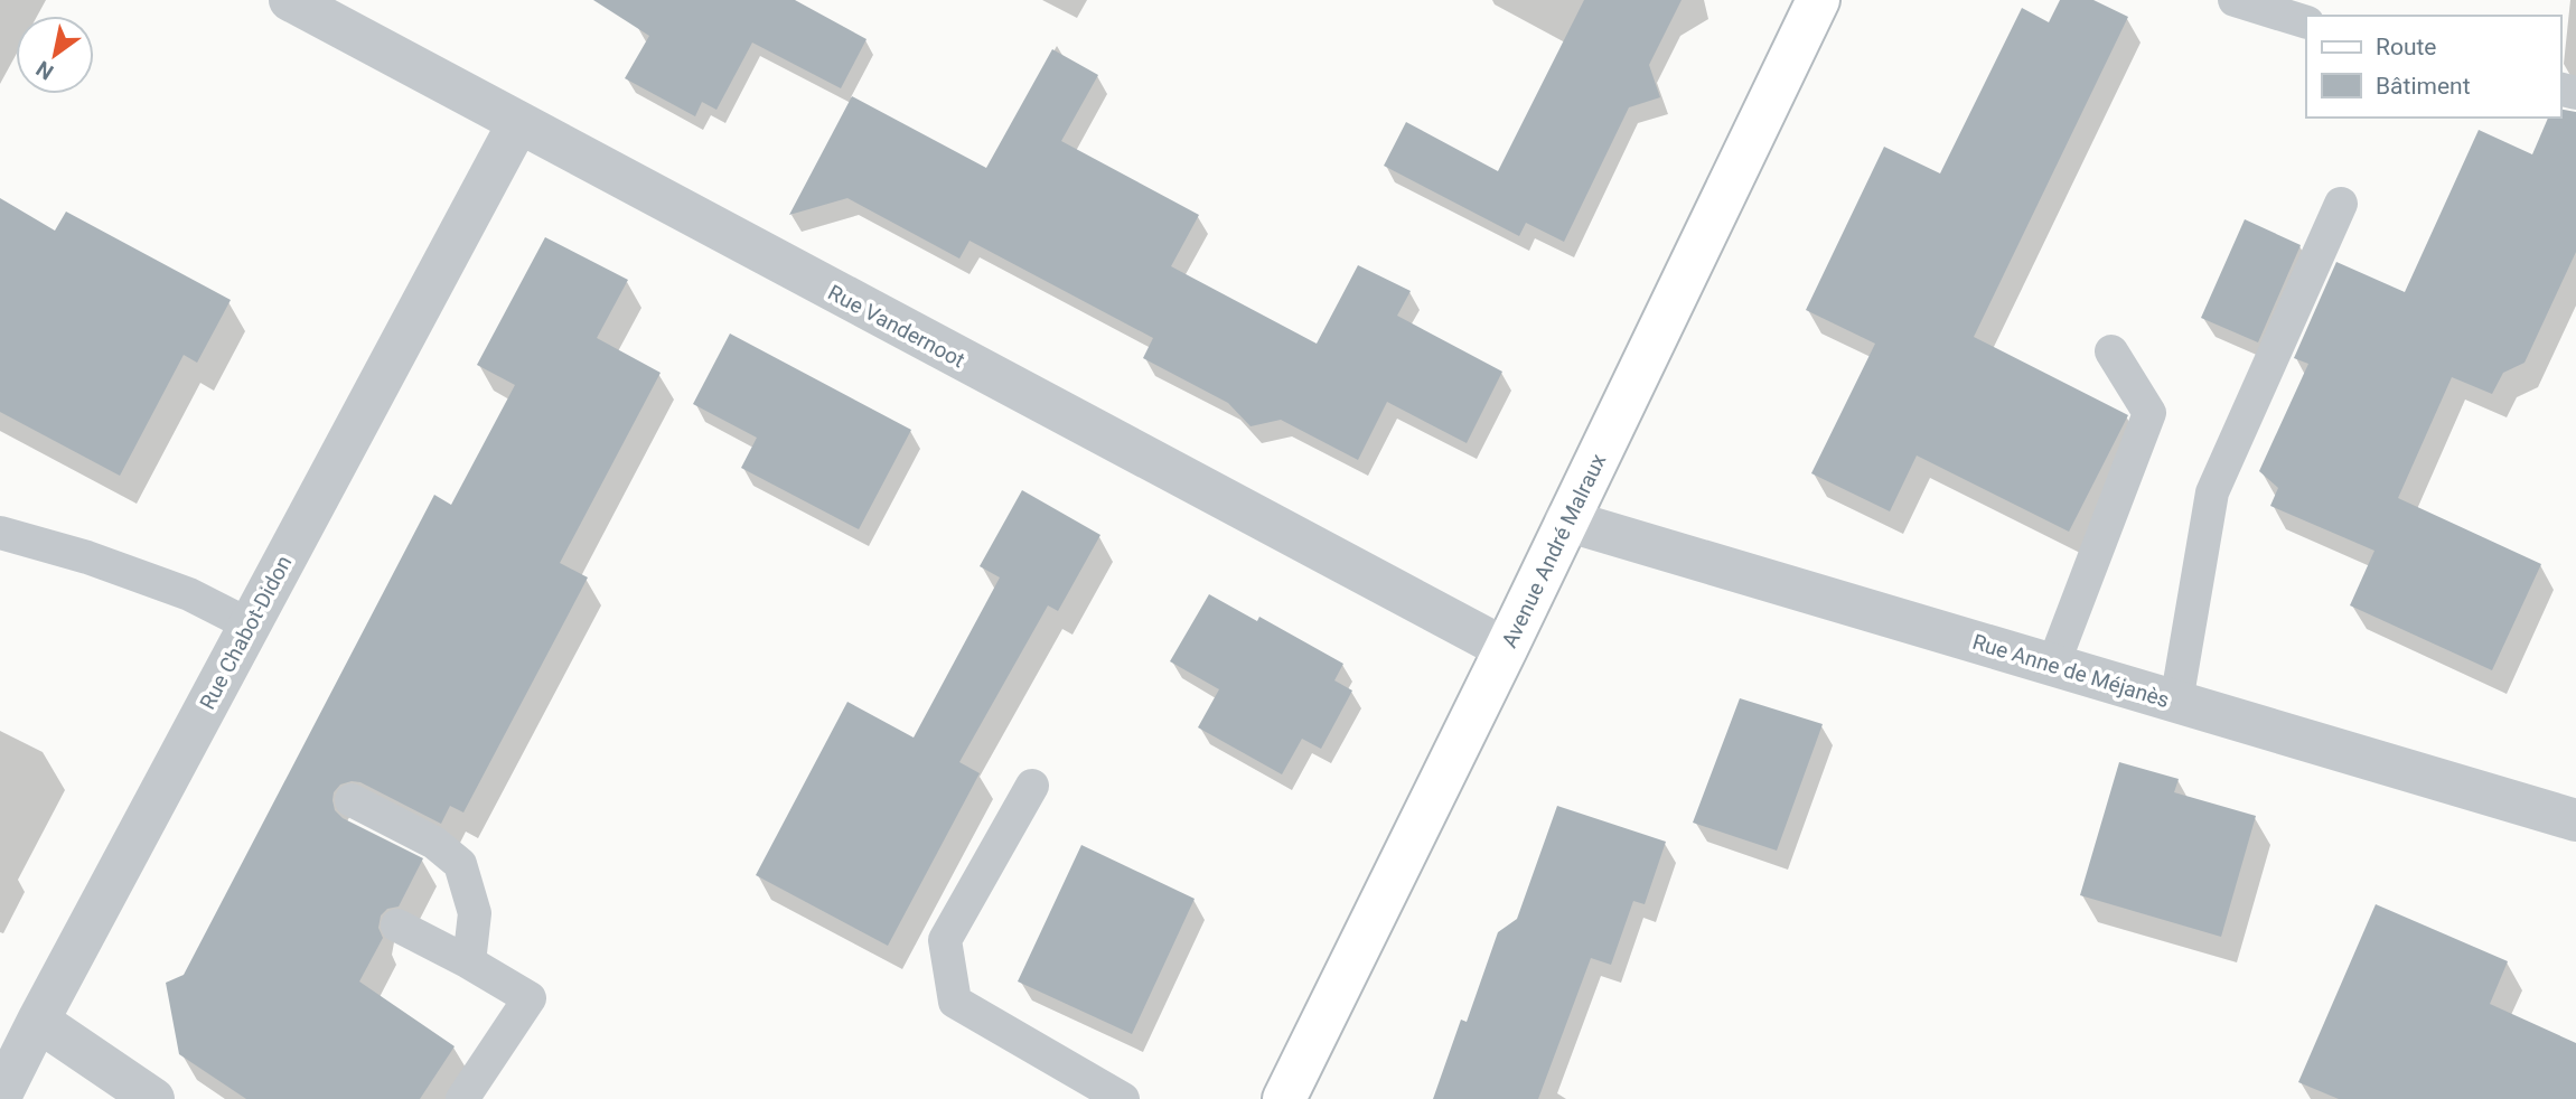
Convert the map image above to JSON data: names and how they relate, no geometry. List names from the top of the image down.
{
  "streets": {
    "main road": ["Avenue André Malraux"],
    "street": ["Rue Vandernoot", "Rue Chabot-Didon", "Rue Anne de Méjanès"]
  },
  "crossings": [
    ["Rue Vandernoot", "Avenue André Malraux"],
    ["Rue Vandernoot", "Rue Chabot-Didon"],
    ["Avenue André Malraux", "Rue Anne de Méjanès"]
  ],
  "legend": ["Route", "Bâtiment"],
  "north": "bottom left"
}
